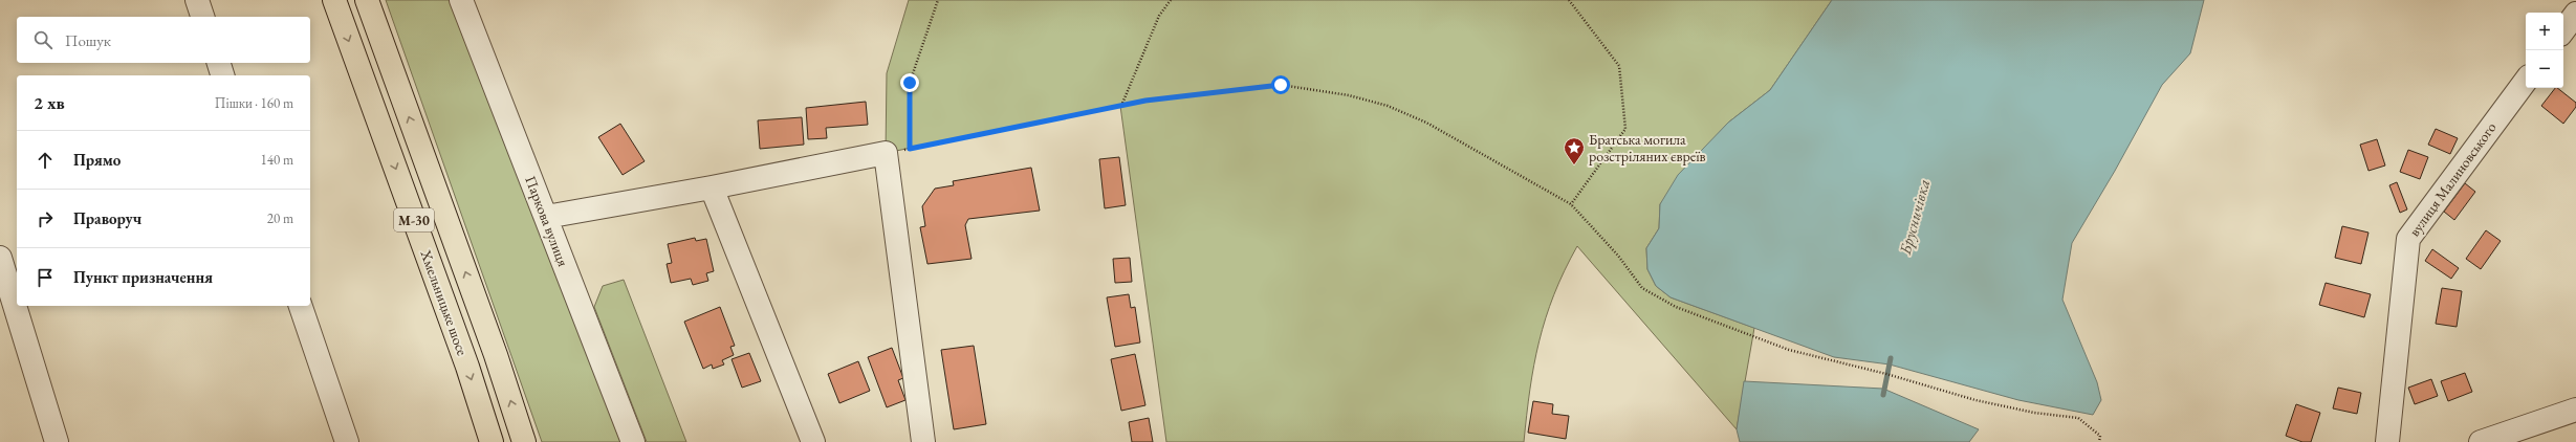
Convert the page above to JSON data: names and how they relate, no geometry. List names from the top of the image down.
{
  "streets": {
    "highway": ["М-30", "Хмельницьке шосе"],
    "street": ["вулиця Малиновського", "Паркова вулиця"]
  },
  "water": ["Брусничівка"],
  "places": {
    "place": ["Братська могила розстріляних євреїв"]
  },
  "page": {
    "map_buttons": ["+", "−"],
    "search": "Пошук",
    "heading": ["2 хв", "Пішки · 160 m"],
    "list": [
      ["Прямо", "140 m"],
      ["Праворуч", "20 m"],
      "Пункт призначення"
    ]
  }
}
